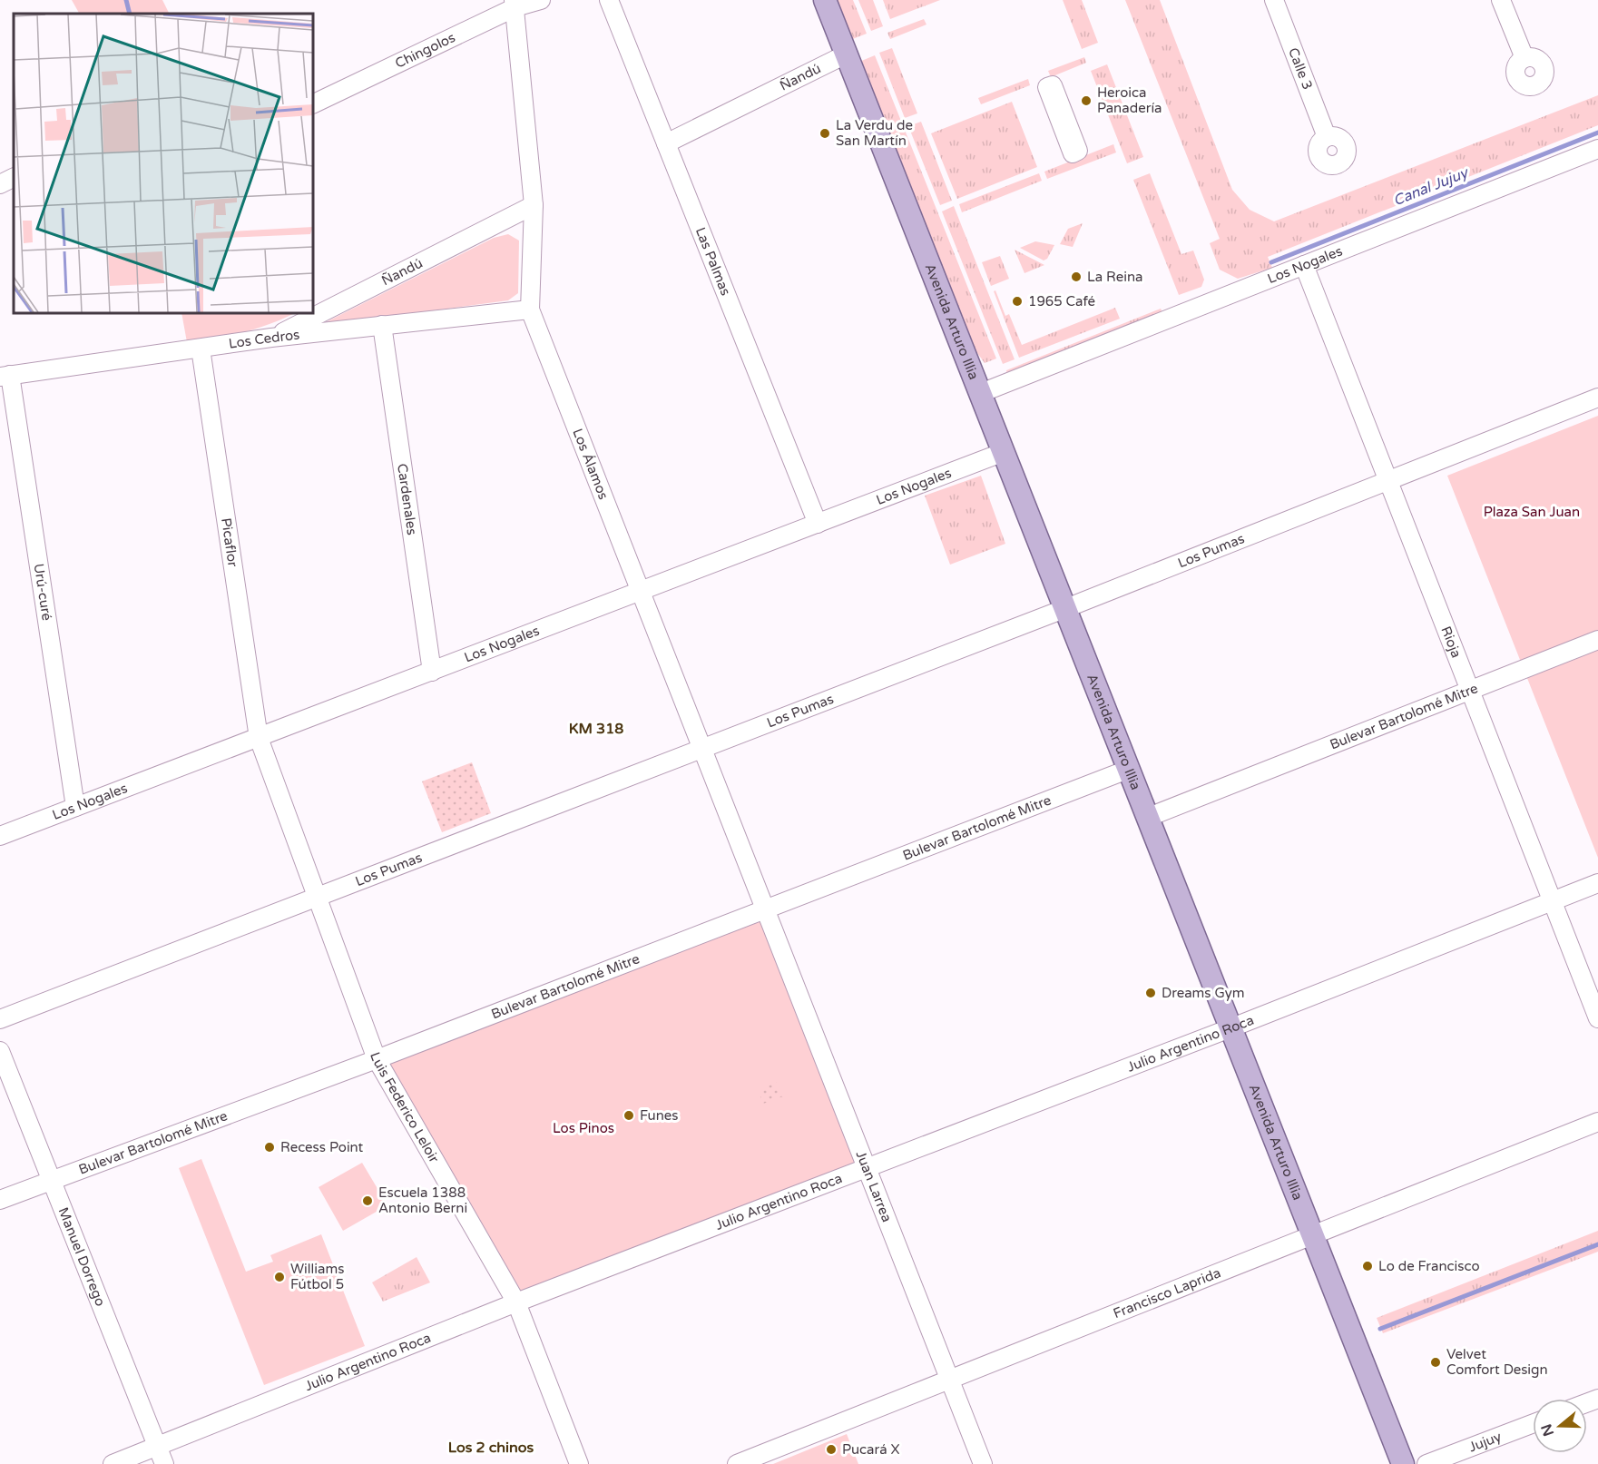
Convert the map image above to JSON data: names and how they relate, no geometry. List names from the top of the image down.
{
  "streets": {
    "main road": ["Avenida Arturo Illia"],
    "street": [
      "Chingolos",
      "Calle 3",
      "Ñandú",
      "Las Palmas",
      "Los Nogales",
      "Los Cedros",
      "Los Álamos",
      "Cardenales",
      "Picaflor",
      "Los Pumas",
      "Urú-curé",
      "Rioja",
      "Bulevar Bartolomé Mitre",
      "Julio Argentino Roca",
      "Luis Federico Leloir",
      "Juan Larrea",
      "Manuel Dorrego",
      "Francisco Laprida",
      "Jujuy"
    ]
  },
  "crossings": [
    ["Chingolos", "Los Álamos"],
    ["Ñandú", "Las Palmas"],
    ["Ñandú", "Avenida Arturo Illia"],
    ["Ñandú", "Los Cedros"],
    ["Ñandú", "Los Álamos"],
    ["Las Palmas", "Los Nogales"],
    ["Los Nogales", "Avenida Arturo Illia"],
    ["Los Nogales", "Los Álamos"],
    ["Los Nogales", "Cardenales"],
    ["Los Nogales", "Picaflor"],
    ["Los Nogales", "Urú-curé"],
    ["Los Nogales", "Rioja"],
    ["Los Nogales", "Luis Federico Leloir"],
    ["Avenida Arturo Illia", "Los Pumas"],
    ["Avenida Arturo Illia", "Bulevar Bartolomé Mitre"],
    ["Avenida Arturo Illia", "Julio Argentino Roca"],
    ["Avenida Arturo Illia", "Francisco Laprida"],
    ["Los Cedros", "Los Álamos"],
    ["Los Cedros", "Cardenales"],
    ["Los Cedros", "Picaflor"],
    ["Los Cedros", "Urú-curé"],
    ["Los Álamos", "Los Pumas"],
    ["Los Álamos", "Bulevar Bartolomé Mitre"],
    ["Los Álamos", "Juan Larrea"],
    ["Picaflor", "Luis Federico Leloir"],
    ["Los Pumas", "Rioja"],
    ["Los Pumas", "Luis Federico Leloir"],
    ["Rioja", "Bulevar Bartolomé Mitre"],
    ["Rioja", "Julio Argentino Roca"],
    ["Bulevar Bartolomé Mitre", "Luis Federico Leloir"],
    ["Bulevar Bartolomé Mitre", "Juan Larrea"],
    ["Bulevar Bartolomé Mitre", "Manuel Dorrego"],
    ["Julio Argentino Roca", "Luis Federico Leloir"],
    ["Julio Argentino Roca", "Juan Larrea"],
    ["Julio Argentino Roca", "Manuel Dorrego"],
    ["Juan Larrea", "Francisco Laprida"]
  ],
  "districts": ["KM 318", "Los 2 chinos"],
  "water": ["Canal Jujuy"],
  "parks": ["Plaza San Juan", "Los Pinos"],
  "places": [
    "Heroica Panadería",
    "La Verdu de San Martín",
    "La Reina",
    "1965 Café",
    "Dreams Gym",
    "Funes",
    "Recess Point",
    "Escuela 1388 Antonio Berni",
    "Lo de Francisco",
    "Williams Fútbol 5",
    "Velvet Comfort Design",
    "Pucará X"
  ],
  "north": "left"
}
